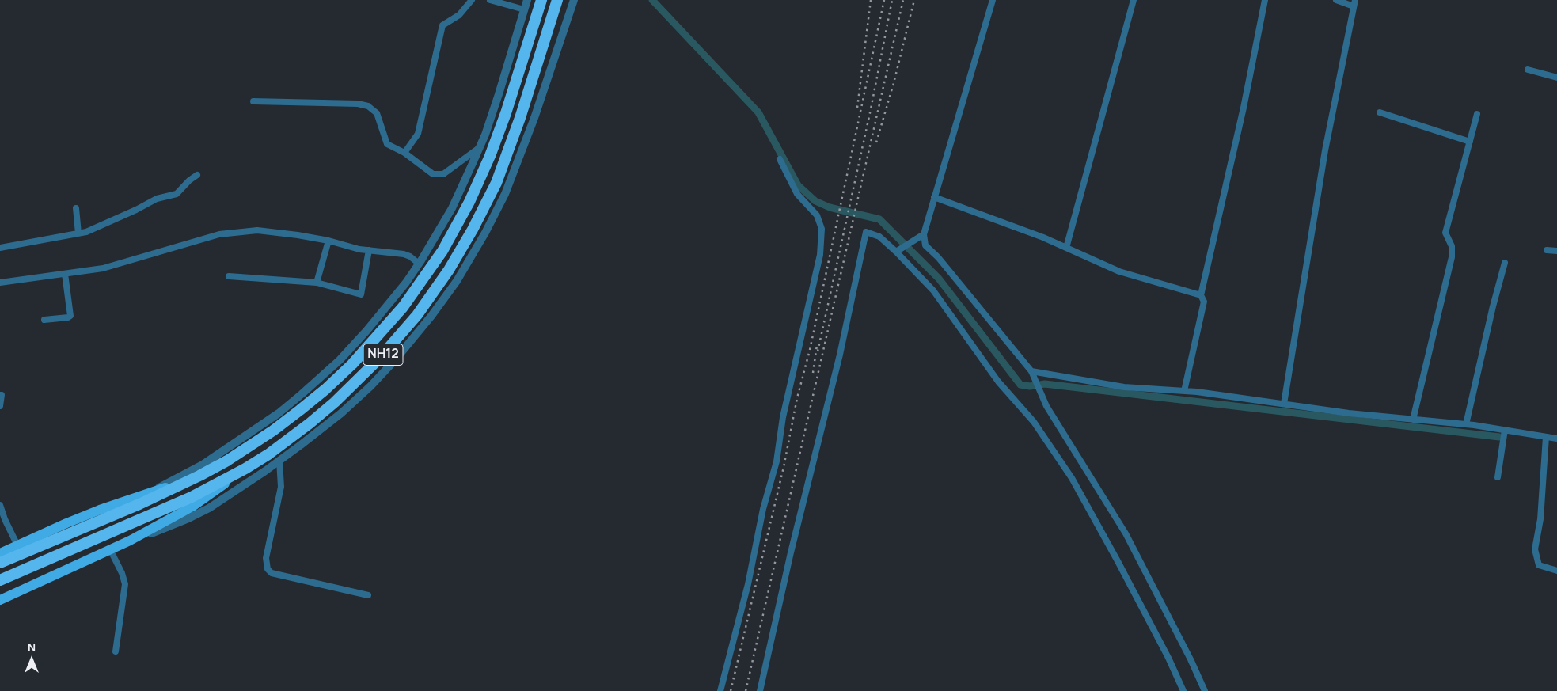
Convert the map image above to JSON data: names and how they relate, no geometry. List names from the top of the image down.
{
  "streets": {
    "highway": ["NH12"]
  },
  "north": "top"
}
